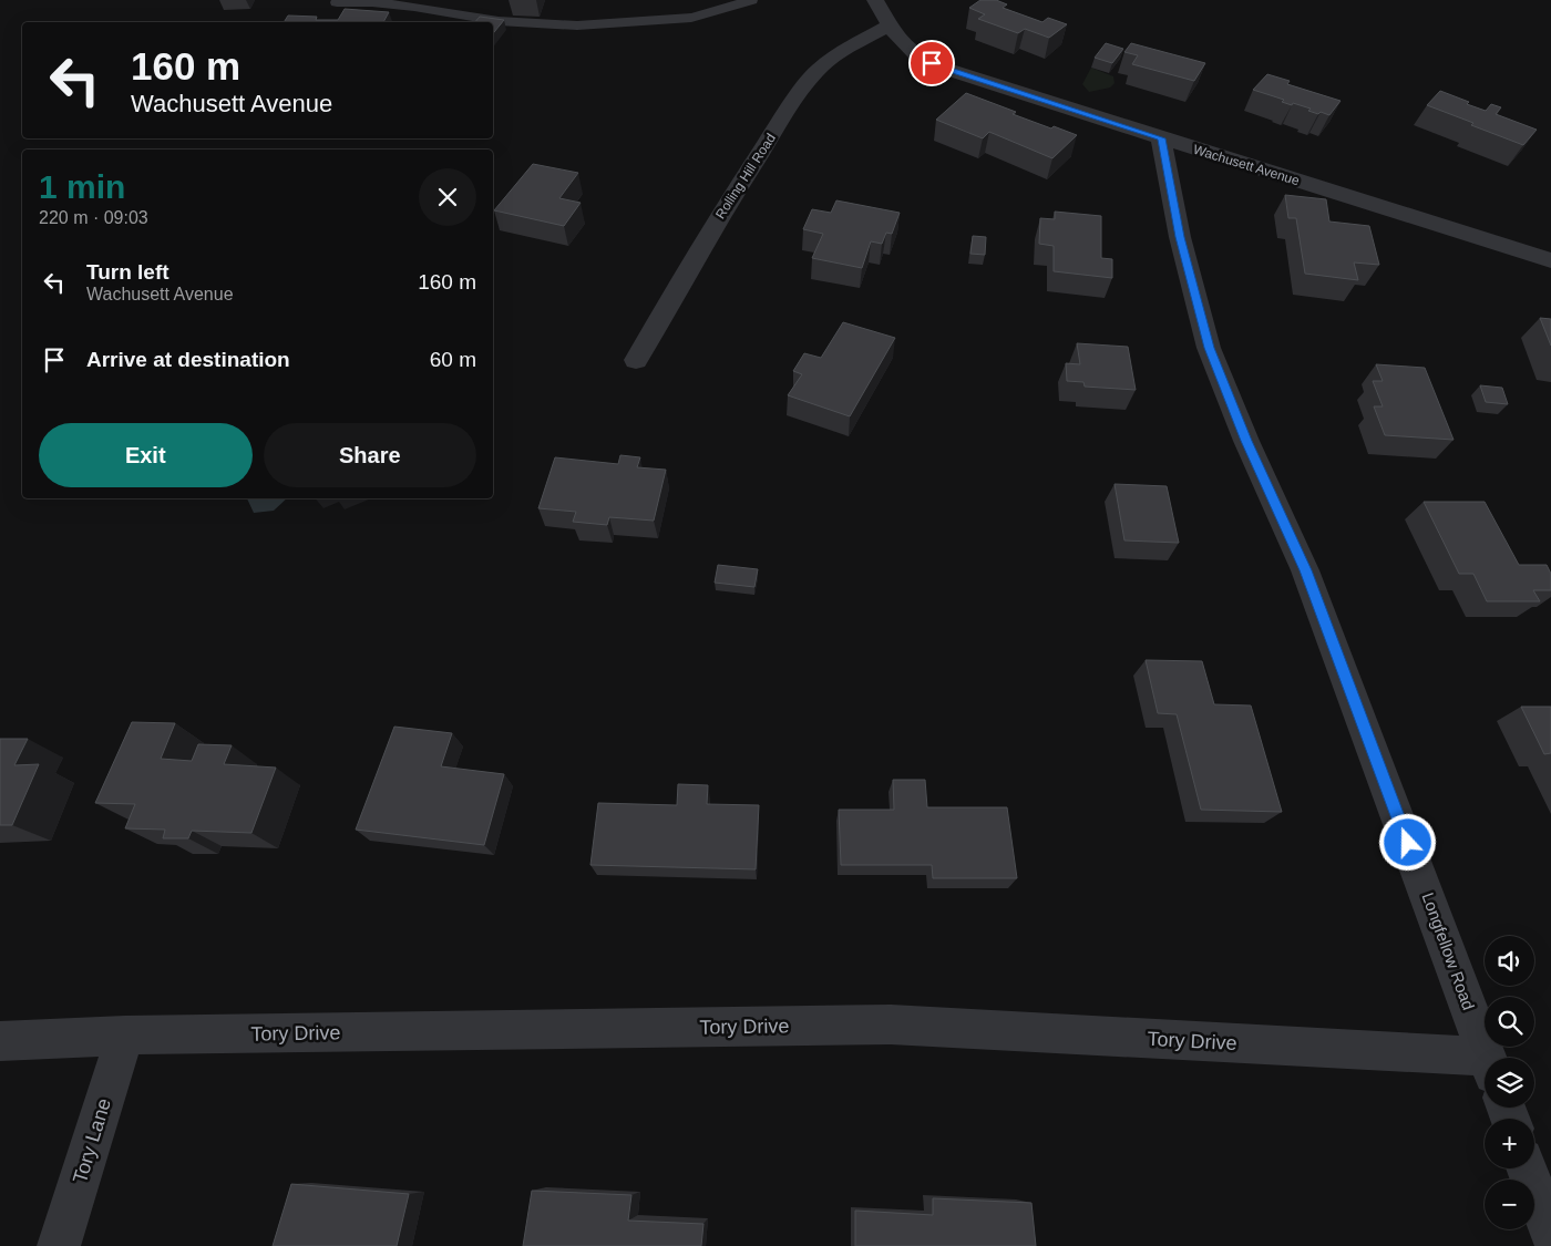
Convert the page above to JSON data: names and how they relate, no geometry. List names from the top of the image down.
{
  "streets": {
    "street": [
      "Wachusett Avenue",
      "Rolling Hill Road",
      "Longfellow Road",
      "Tory Drive",
      "Tory Lane"
    ]
  },
  "crossings": [
    ["Wachusett Avenue", "Rolling Hill Road"],
    ["Wachusett Avenue", "Longfellow Road"],
    ["Tory Drive", "Tory Lane"]
  ],
  "page": {
    "turn": ["160 m", "Wachusett Avenue"],
    "heading": ["1 min", "220 m · 09:03"],
    "list": [
      {
        "name": "Turn left",
        "note": "Wachusett Avenue",
        "value": "160 m"
      },
      {
        "name": "Arrive at destination",
        "value": "60 m"
      }
    ],
    "buttons": ["Exit", "Share"],
    "map_buttons": ["+", "−"]
  }
}
